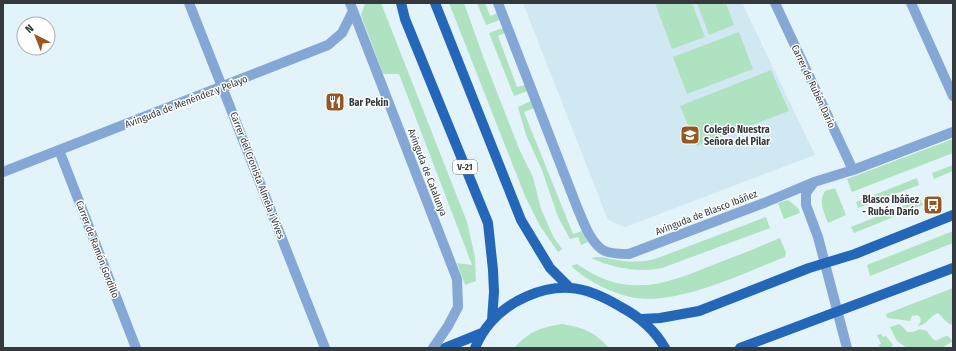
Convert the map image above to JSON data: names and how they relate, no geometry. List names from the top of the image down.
{
  "streets": {
    "main road": ["V-21"],
    "street": [
      "Carrer de Rubén Darío",
      "Avinguda de Menéndez y Pelayo",
      "Avinguda de Catalunya",
      "Carrer del Cronista Almela i Vives",
      "Avinguda de Blasco Ibáñez",
      "Carrer de Ramón Gordillo"
    ]
  },
  "crossings": [
    ["Carrer de Rubén Darío", "Avinguda de Blasco Ibáñez"],
    ["Avinguda de Menéndez y Pelayo", "Avinguda de Catalunya"],
    ["Avinguda de Menéndez y Pelayo", "Carrer del Cronista Almela i Vives"],
    ["Avinguda de Menéndez y Pelayo", "Carrer de Ramón Gordillo"]
  ],
  "places": {
    "restaurant": ["Bar Pekin"],
    "school or university": ["Colegio Nuestra Señora del Pilar"],
    "bus stop": ["Blasco Ibáñez - Rubén Darío"]
  },
  "north": "top left"
}
